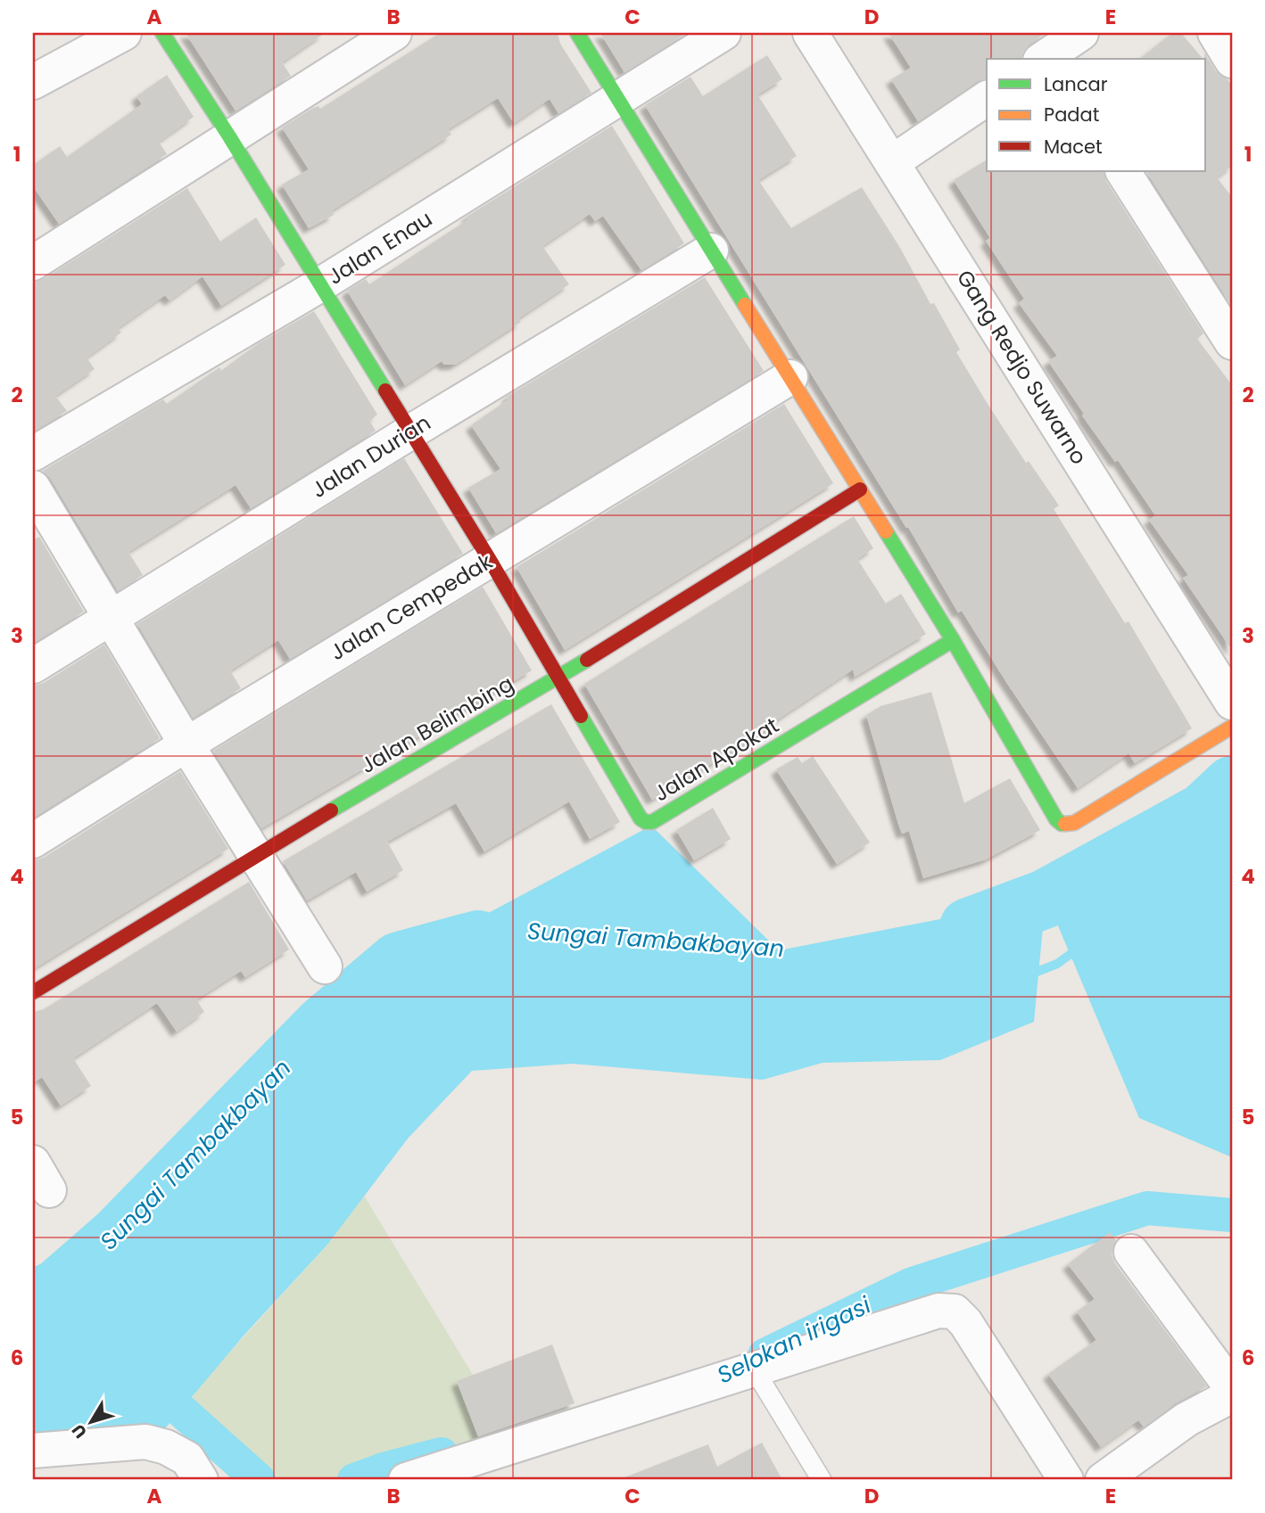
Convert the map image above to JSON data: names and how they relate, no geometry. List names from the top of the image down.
{
  "streets": {
    "street": [
      "Jalan Enau",
      "Gang Redjo Suwarno",
      "Jalan Durian",
      "Jalan Cempedak",
      "Jalan Belimbing",
      "Jalan Apokat"
    ]
  },
  "crossings": [
    ["Jalan Enau", "Jalan Apokat"],
    ["Jalan Durian", "Jalan Apokat"],
    ["Jalan Cempedak", "Jalan Apokat"],
    ["Jalan Belimbing", "Jalan Apokat"]
  ],
  "water": ["Sungai Tambakbayan", "Selokan irigasi"],
  "legend": ["Lancar", "Padat", "Macet"],
  "north": "bottom left",
  "grid": {
    "columns": [
      "A",
      "B",
      "C",
      "D",
      "E"
    ],
    "rows": [
      "1",
      "2",
      "3",
      "4",
      "5",
      "6"
    ]
  }
}
